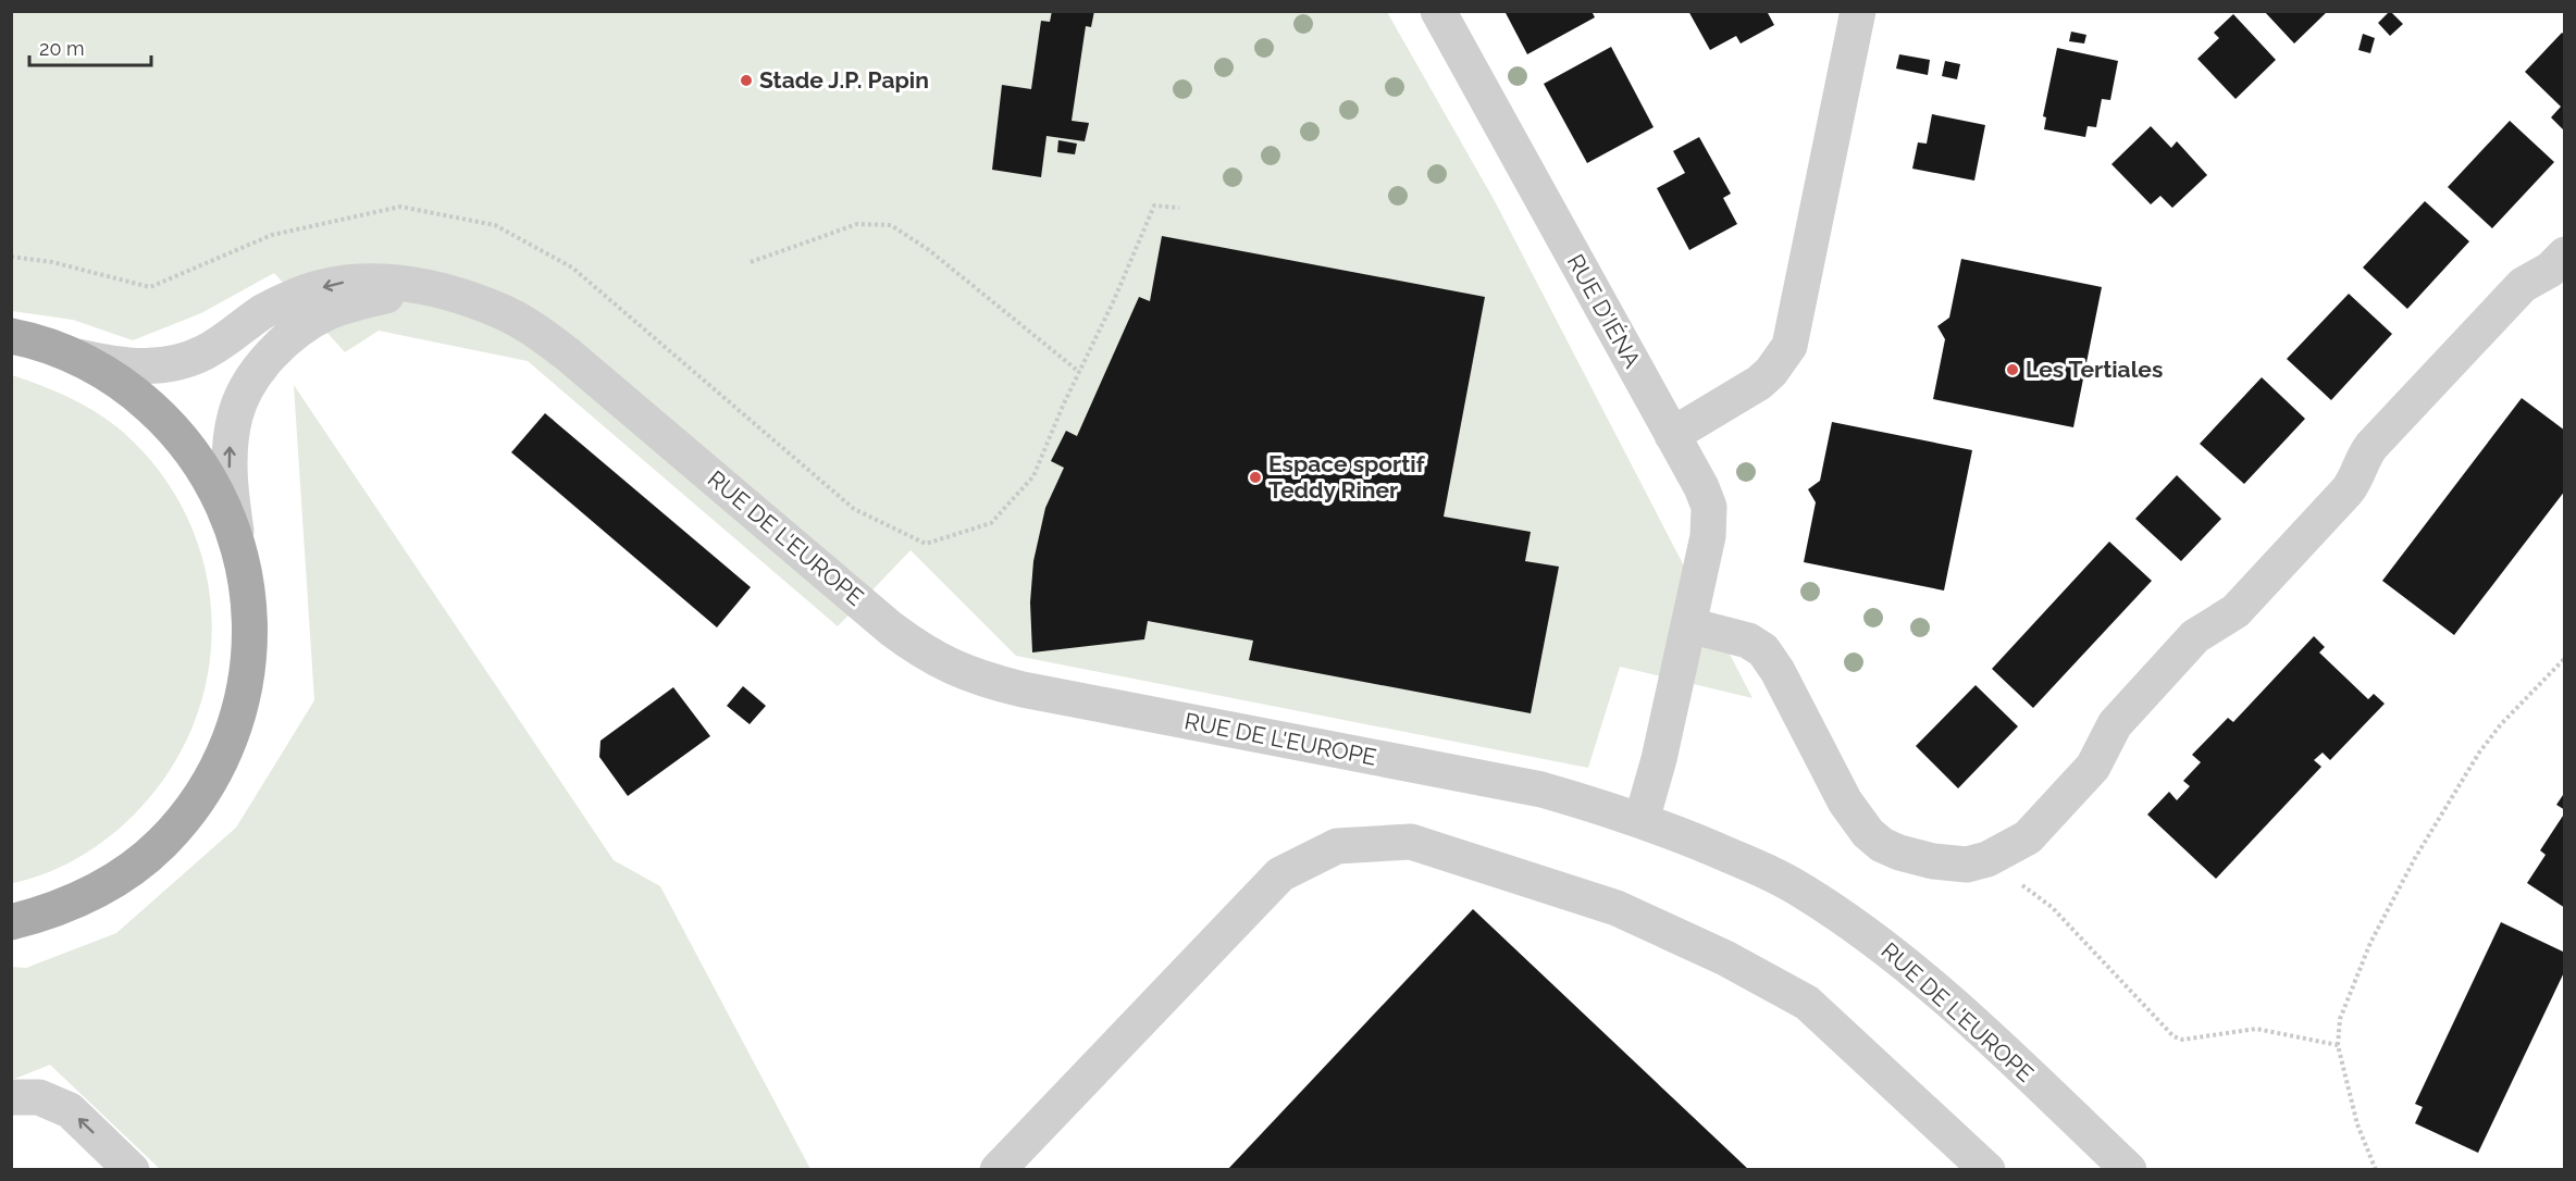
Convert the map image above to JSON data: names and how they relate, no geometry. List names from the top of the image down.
{
  "streets": {
    "street": ["RUE D'IÉNA", "RUE DE L'EUROPE"]
  },
  "crossings": [
    ["RUE D'IÉNA", "RUE DE L'EUROPE"]
  ],
  "places": ["Stade J.P. Papin", "Les Tertiales", "Espace sportif Teddy Riner"],
  "scale_bar": "20 m"
}
